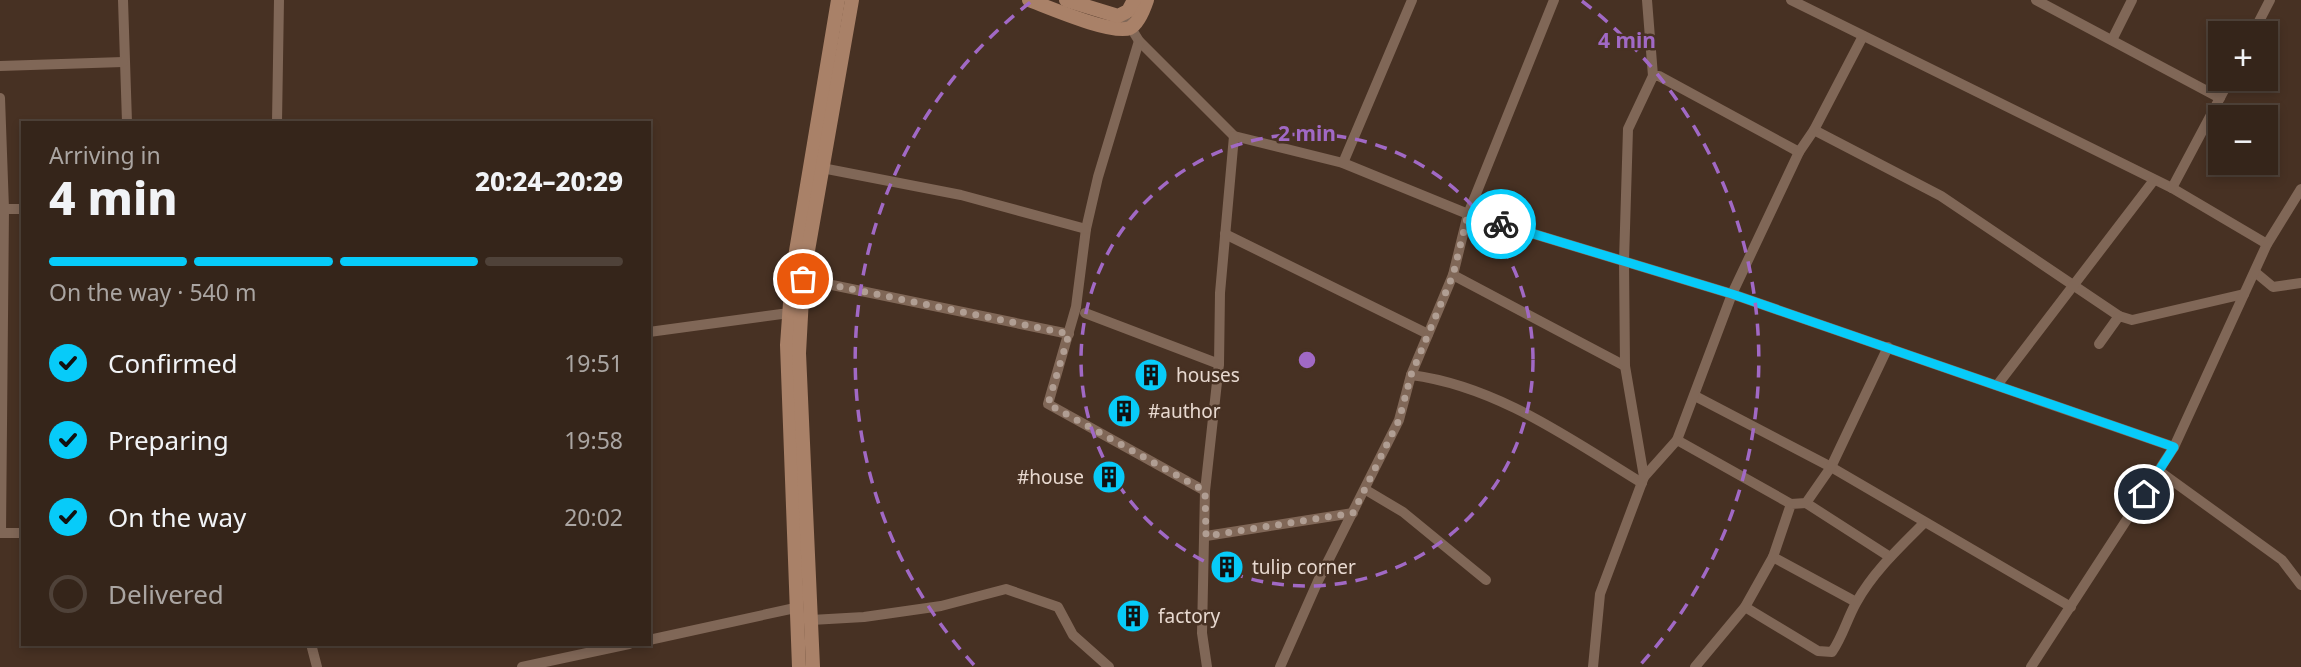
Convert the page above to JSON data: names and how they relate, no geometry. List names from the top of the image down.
{
  "places": {
    "building": [
      "houses",
      "#author",
      "#house",
      "tulip corner",
      "factory"
    ]
  },
  "page": {
    "map_buttons": ["+", "−"],
    "heading": ["4 min", "Arriving in", "20:24–20:29"],
    "bar": "On the way · 540 m",
    "list": [
      ["Confirmed", "19:51"],
      ["Preparing", "19:58"],
      ["On the way", "20:02"],
      "Delivered"
    ]
  },
  "rings": ["4 min", "2 min"]
}
